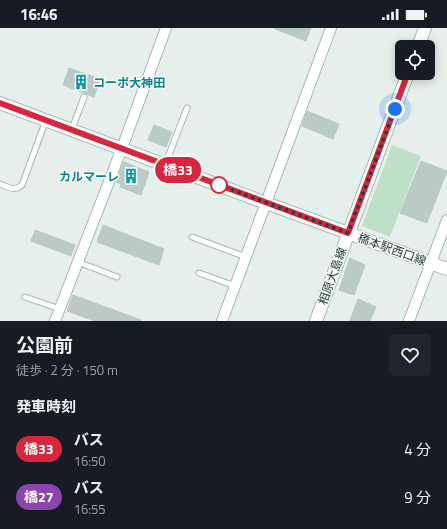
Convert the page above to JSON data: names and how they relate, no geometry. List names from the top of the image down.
{
  "streets": {
    "street": ["橋本駅西口線", "相原大島線"]
  },
  "crossings": [
    ["橋本駅西口線", "相原大島線"]
  ],
  "places": {
    "building": ["コーポ大神田", "カルマーレ"]
  },
  "lines": ["bus line 橋33"],
  "page": {
    "status": "16:46",
    "on_map": "橋33",
    "heading": [
      ["公園前", "徒歩 · 2 分 · 150 m"],
      "発車時刻"
    ],
    "list": [
      {
        "mark": "橋33",
        "name": "バス",
        "note": "16:50",
        "value": "4 分"
      },
      {
        "mark": "橋27",
        "name": "バス",
        "note": "16:55",
        "value": "9 分"
      }
    ]
  }
}
